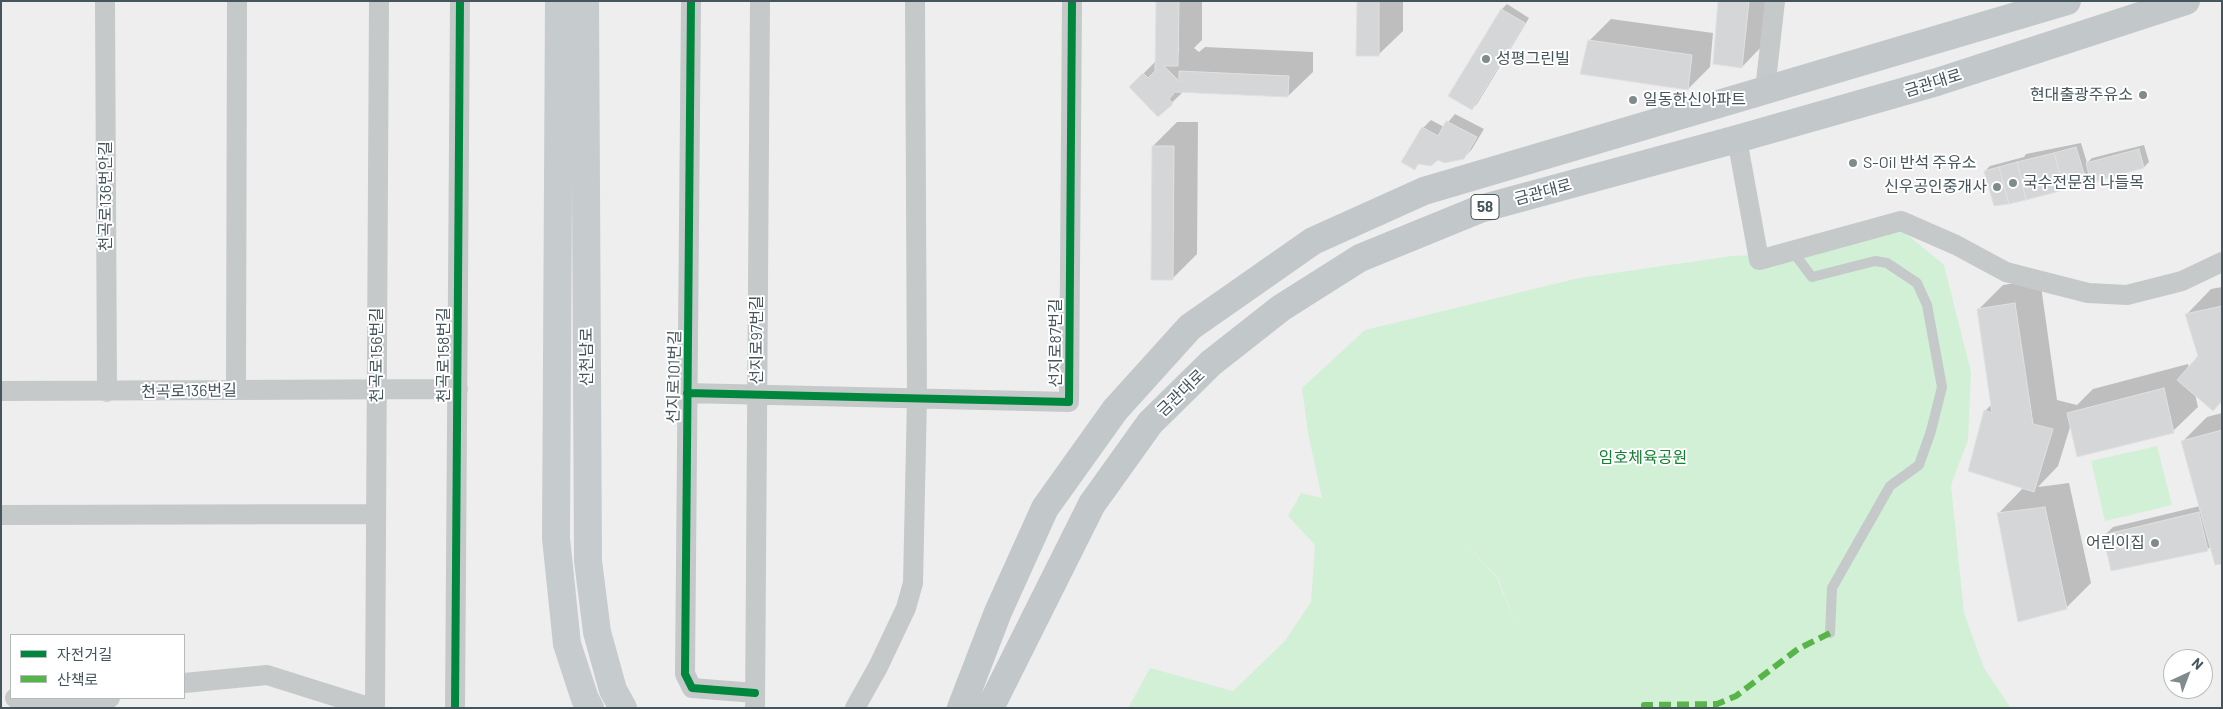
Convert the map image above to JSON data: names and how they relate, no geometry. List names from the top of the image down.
{
  "streets": {
    "main road": ["금관대로", "58", "선천남로"],
    "street": [
      "천곡로136번안길",
      "선지로97번길",
      "선지로87번길",
      "천곡로156번길",
      "천곡로158번길",
      "선지로101번길",
      "천곡로136번길"
    ]
  },
  "crossings": [
    ["천곡로136번안길", "천곡로136번길"],
    ["선지로97번길", "선지로87번길"],
    ["선지로97번길", "선지로101번길"],
    ["선지로87번길", "선지로101번길"],
    ["천곡로156번길", "천곡로136번길"],
    ["천곡로158번길", "천곡로136번길"]
  ],
  "parks": ["임호체육공원"],
  "places": [
    "성평그린빌",
    "현대출광주유소",
    "일동한신아파트",
    "S-Oil 반석 주유소",
    "국수전문점 나들목",
    "신우공인중개사",
    "어린이집"
  ],
  "legend": ["자전거길", "산책로"],
  "north": "top right"
}
